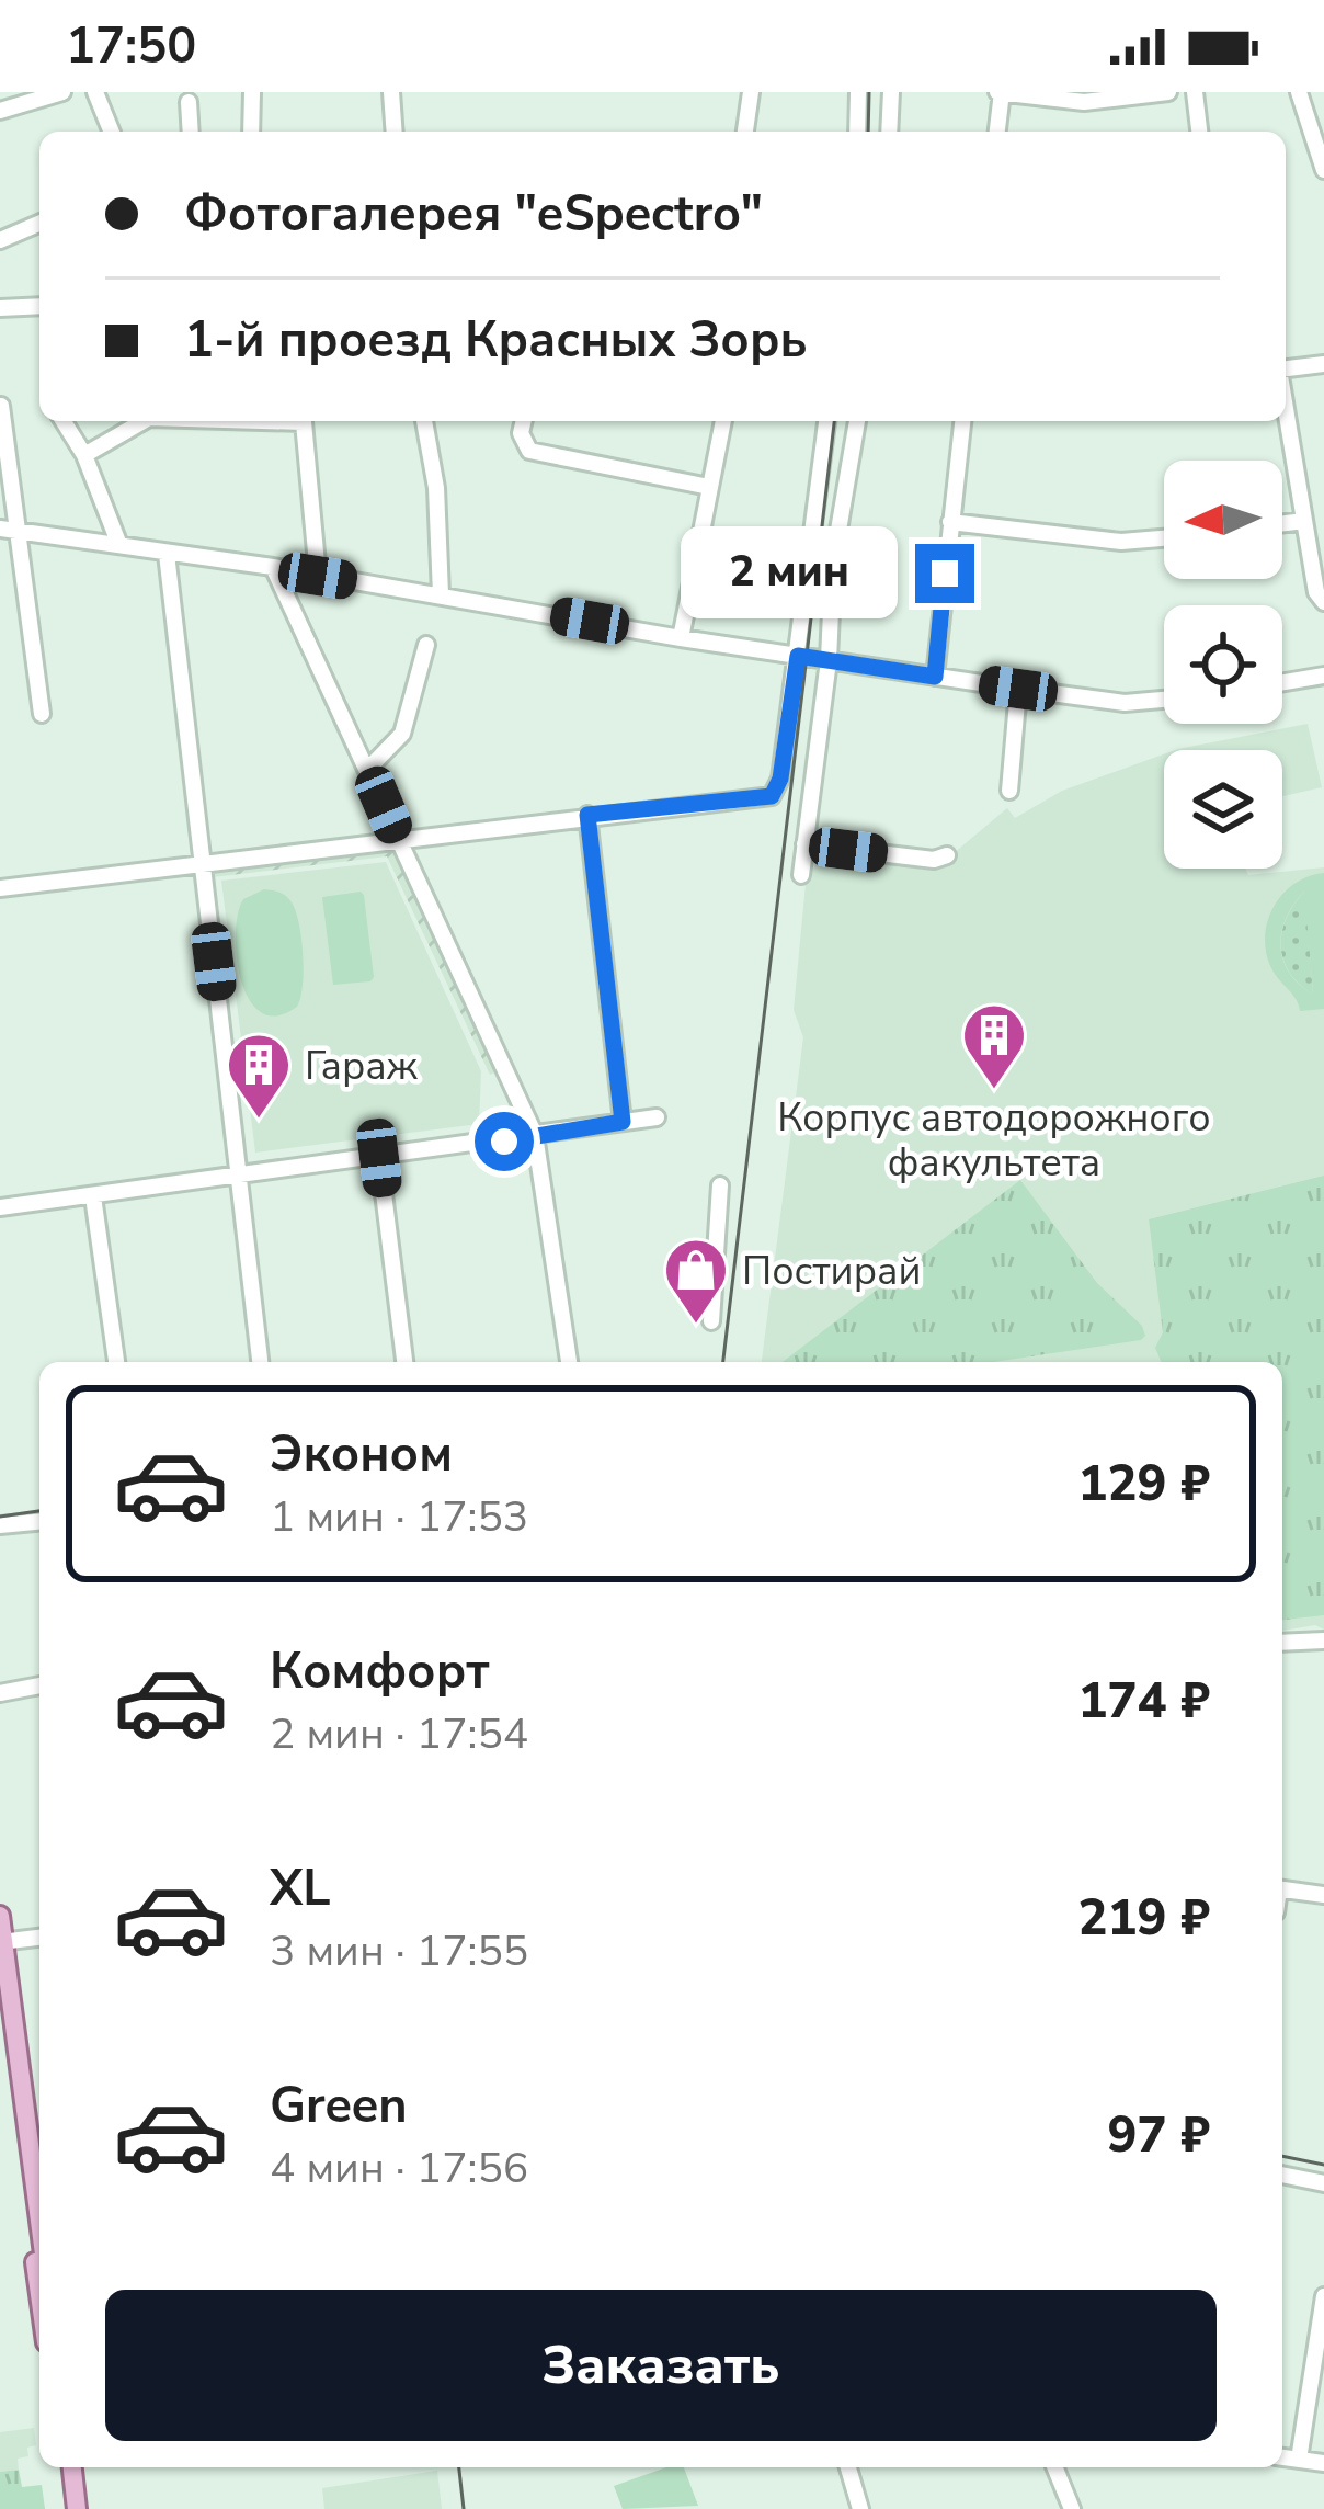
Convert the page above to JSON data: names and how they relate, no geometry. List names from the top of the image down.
{
  "places": {
    "building": ["Корпус автодорожного факультета", "Гараж"],
    "shop": ["Постирай"]
  },
  "north": "left",
  "page": {
    "status": "17:50",
    "banner": ["Фотогалерея \"eSpectro\"", "1-й проезд Красных Зорь"],
    "bubble": "2 мин",
    "list": [
      {
        "name": "Эконом",
        "note": "1 мин · 17:53",
        "value": "129 ₽"
      },
      {
        "name": "Комфорт",
        "note": "2 мин · 17:54",
        "value": "174 ₽"
      },
      {
        "name": "XL",
        "note": "3 мин · 17:55",
        "value": "219 ₽"
      },
      {
        "name": "Green",
        "note": "4 мин · 17:56",
        "value": "97 ₽"
      }
    ],
    "buttons": "Заказать"
  }
}
